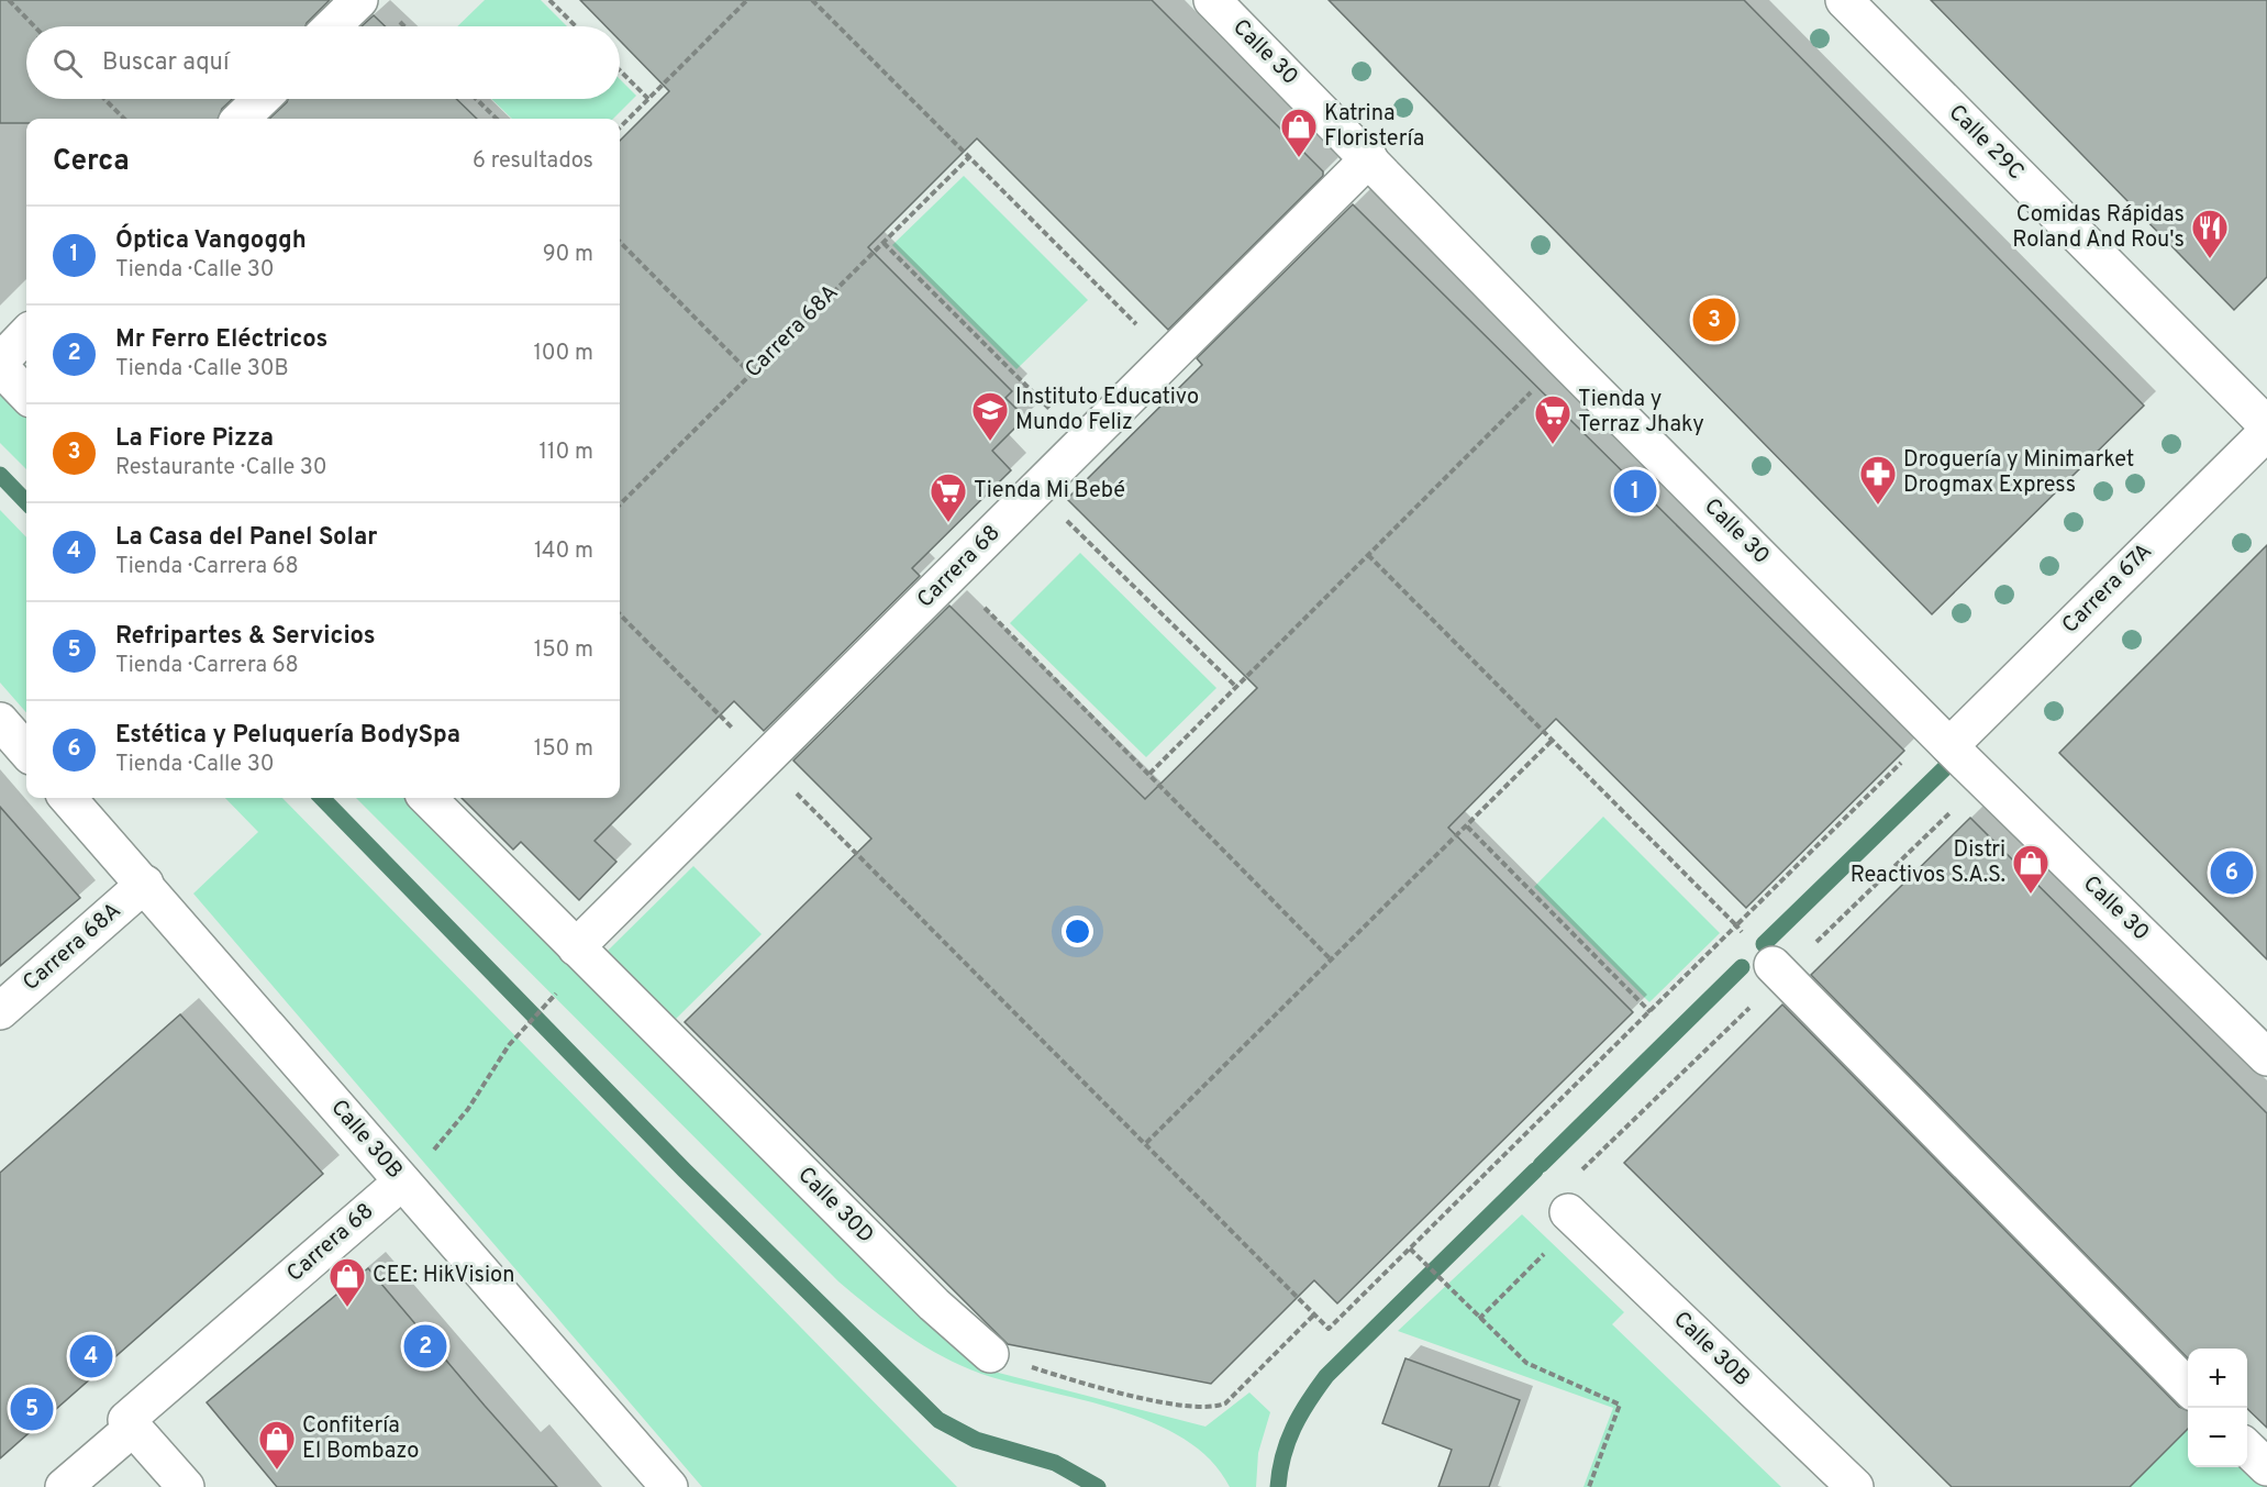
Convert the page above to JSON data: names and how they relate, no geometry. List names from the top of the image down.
{
  "streets": {
    "street": [
      "Calle 30",
      "Calle 29C",
      "Carrera 68A",
      "Carrera 68",
      "Carrera 67A",
      "Calle 30B",
      "Calle 30D"
    ]
  },
  "crossings": [
    ["Calle 30", "Carrera 68"],
    ["Calle 30", "Carrera 67A"],
    ["Carrera 68A", "Calle 30B"],
    ["Carrera 68", "Calle 30B"],
    ["Carrera 68", "Calle 30D"]
  ],
  "places": {
    "shop": [
      "Katrina Floristería",
      "Distri Reactivos S.A.S.",
      "CEE: HikVision",
      "Confitería El Bombazo"
    ],
    "restaurant": ["Comidas Rápidas Roland And Rou's"],
    "school or university": ["Instituto Educativo Mundo Feliz"],
    "supermarket": ["Tienda y Terraz Jhaky", "Tienda Mi Bebé"],
    "pharmacy": ["Droguería y Minimarket Drogmax Express"]
  },
  "page": {
    "search": "Buscar aquí",
    "heading": ["Cerca", "6 resultados"],
    "list": [
      {
        "mark": "1",
        "name": "Óptica Vangoggh",
        "note": "Tienda · Calle 30",
        "value": "90 m"
      },
      {
        "mark": "2",
        "name": "Mr Ferro Eléctricos",
        "note": "Tienda · Calle 30B",
        "value": "100 m"
      },
      {
        "mark": "3",
        "name": "La Fiore Pizza",
        "note": "Restaurante · Calle 30",
        "value": "110 m"
      },
      {
        "mark": "4",
        "name": "La Casa del Panel Solar",
        "note": "Tienda · Carrera 68",
        "value": "140 m"
      },
      {
        "mark": "5",
        "name": "Refripartes & Servicios",
        "note": "Tienda · Carrera 68",
        "value": "150 m"
      },
      {
        "mark": "6",
        "name": "Estética y Peluquería BodySpa",
        "note": "Tienda · Calle 30",
        "value": "150 m"
      }
    ],
    "pins": [
      "3",
      "1",
      "6",
      "2",
      "4",
      "5"
    ],
    "map_buttons": ["+", "−"]
  }
}
